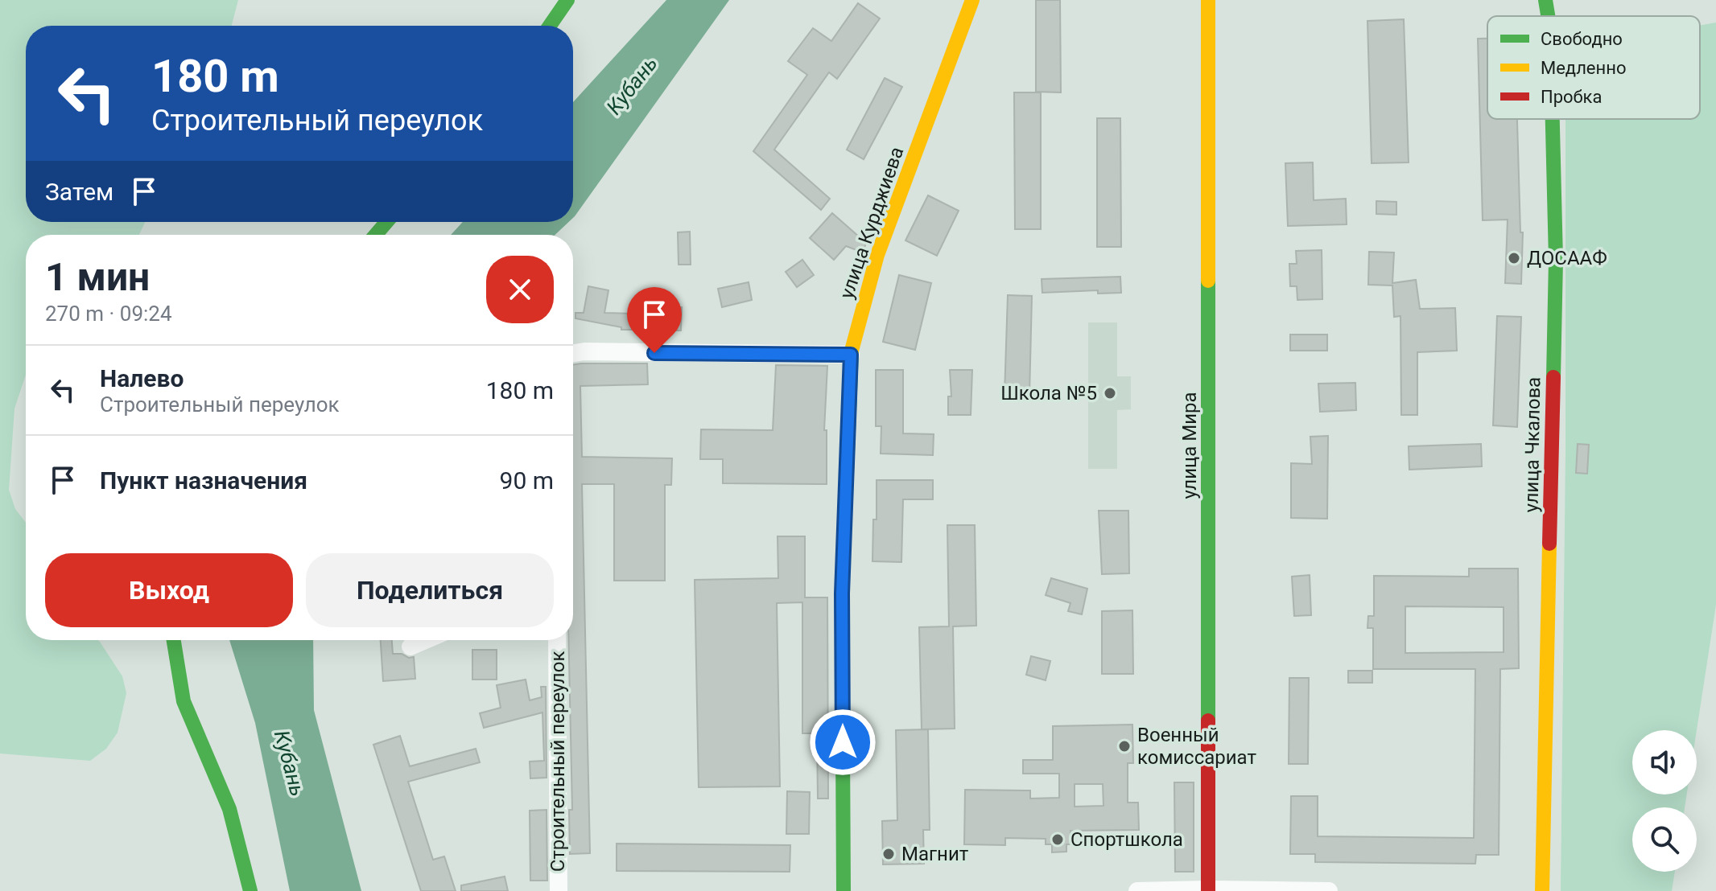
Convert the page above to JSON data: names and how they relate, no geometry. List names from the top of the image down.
{
  "streets": {
    "street": [
      "улица Курджиева",
      "улица Чкалова",
      "улица Мира",
      "Строительный переулок"
    ]
  },
  "water": ["Кубань"],
  "places": [
    "ДОСААФ",
    "Школа №5",
    "Военный комиссариат",
    "Спортшкола",
    "Магнит"
  ],
  "legend": ["Свободно", "Медленно", "Пробка"],
  "page": {
    "turn": ["180 m", "Строительный переулок"],
    "then": "Затем",
    "heading": ["1 мин", "270 m · 09:24"],
    "list": [
      {
        "name": "Налево",
        "note": "Строительный переулок",
        "value": "180 m"
      },
      {
        "name": "Пункт назначения",
        "value": "90 m"
      }
    ],
    "buttons": ["Выход", "Поделиться"]
  }
}
